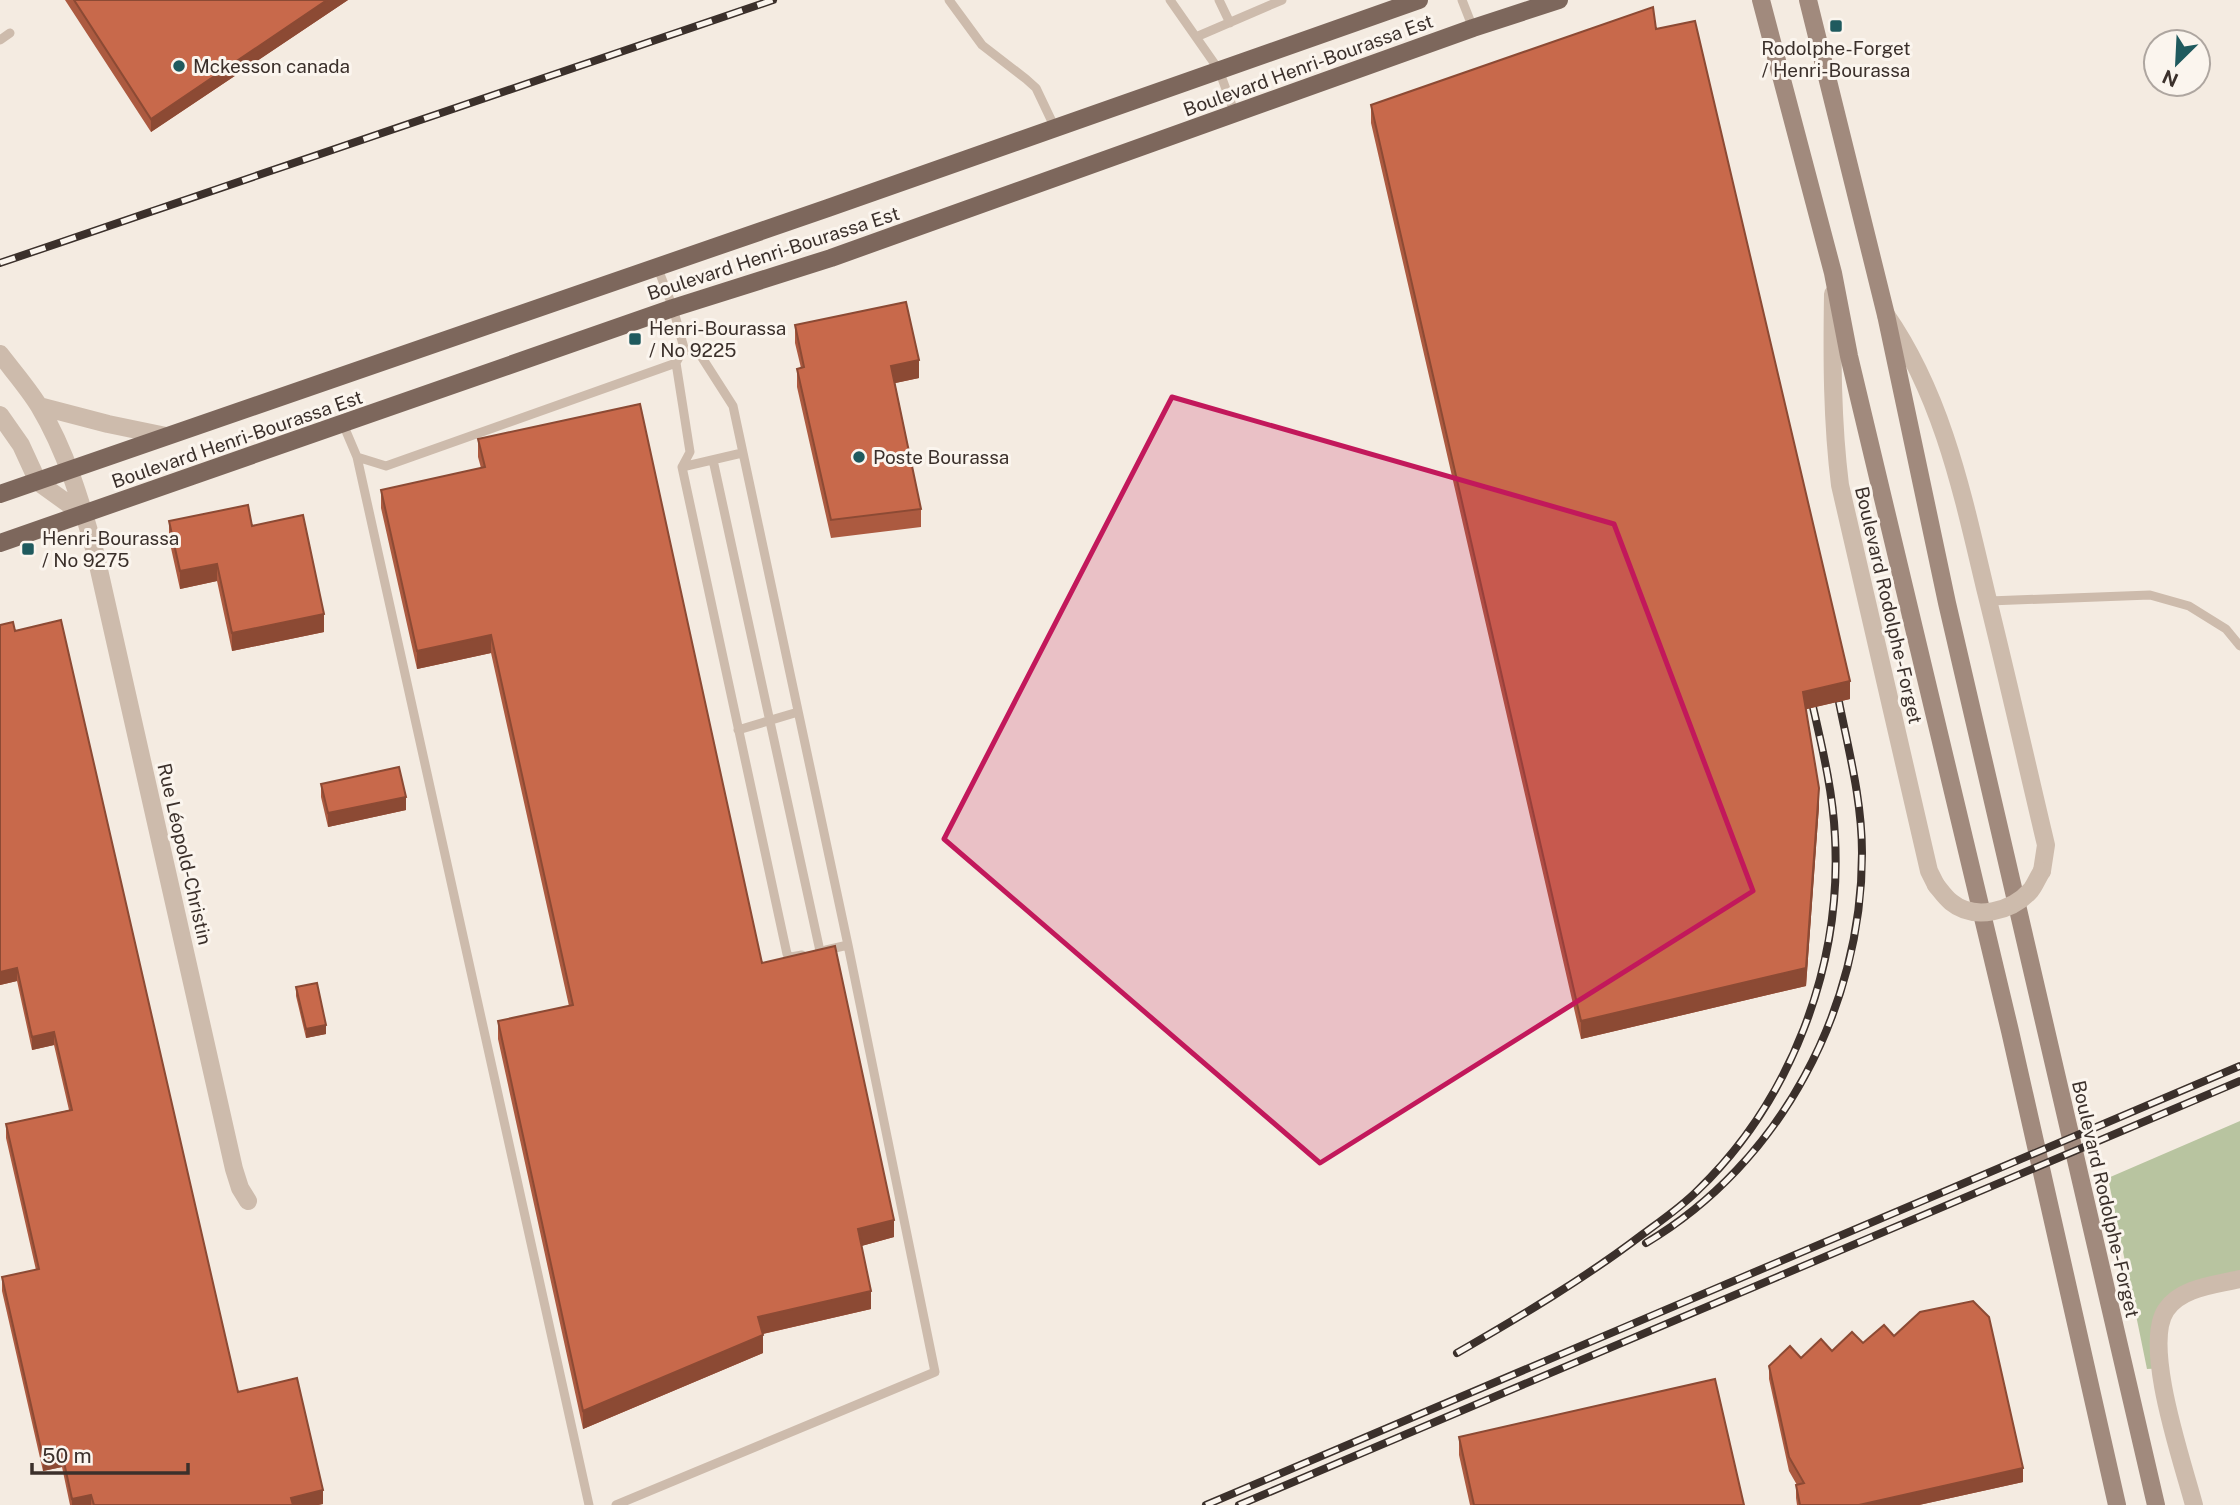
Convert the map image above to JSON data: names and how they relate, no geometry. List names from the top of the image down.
{
  "streets": {
    "main road": ["Boulevard Henri-Bourassa Est"],
    "street": ["Boulevard Rodolphe-Forget", "Rue Léopold-Christin"]
  },
  "crossings": [
    ["Boulevard Henri-Bourassa Est", "Rue Léopold-Christin"]
  ],
  "places": {
    "transit": ["Rodolphe-Forget / Henri-Bourassa", "Henri-Bourassa / No 9225", "Henri-Bourassa / No 9275"],
    "other": ["Mckesson canada", "Poste Bourassa"]
  },
  "scale_bar": "50 m",
  "north": "bottom left"
}
